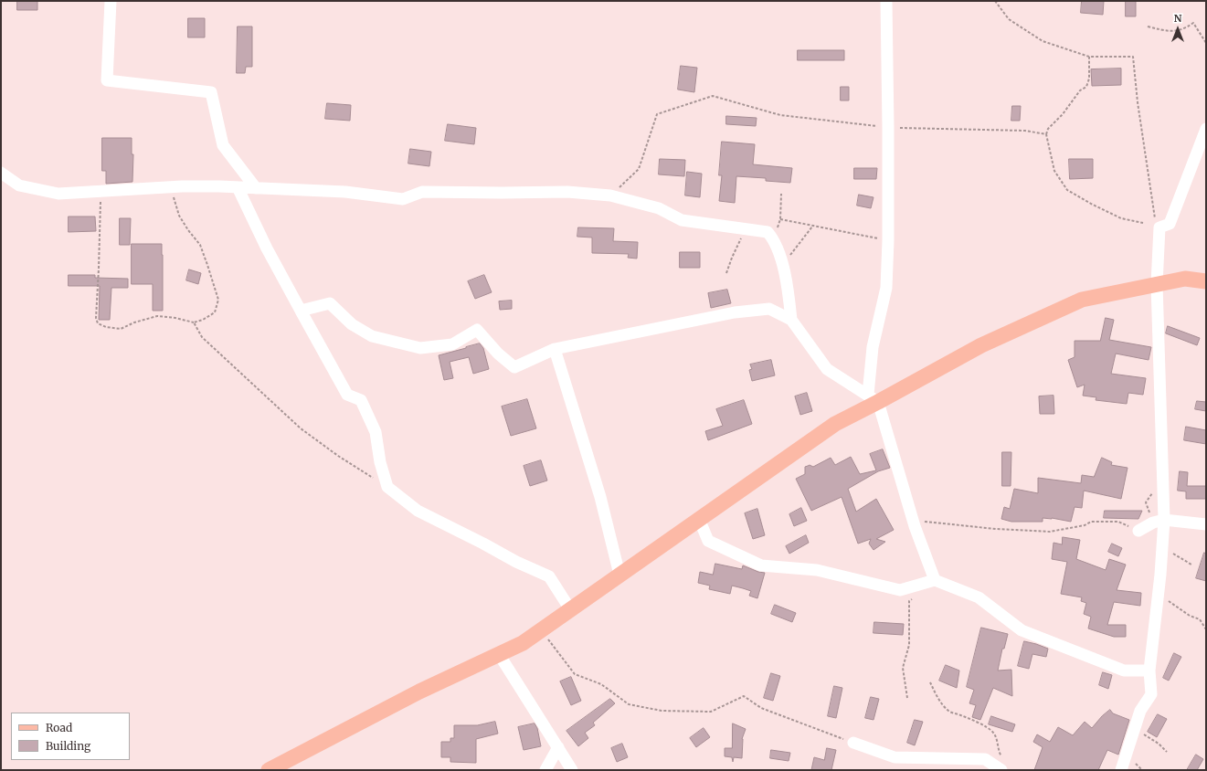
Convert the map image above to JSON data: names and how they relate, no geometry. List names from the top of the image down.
{
  "legend": ["Road", "Building"],
  "north": "top"
}
